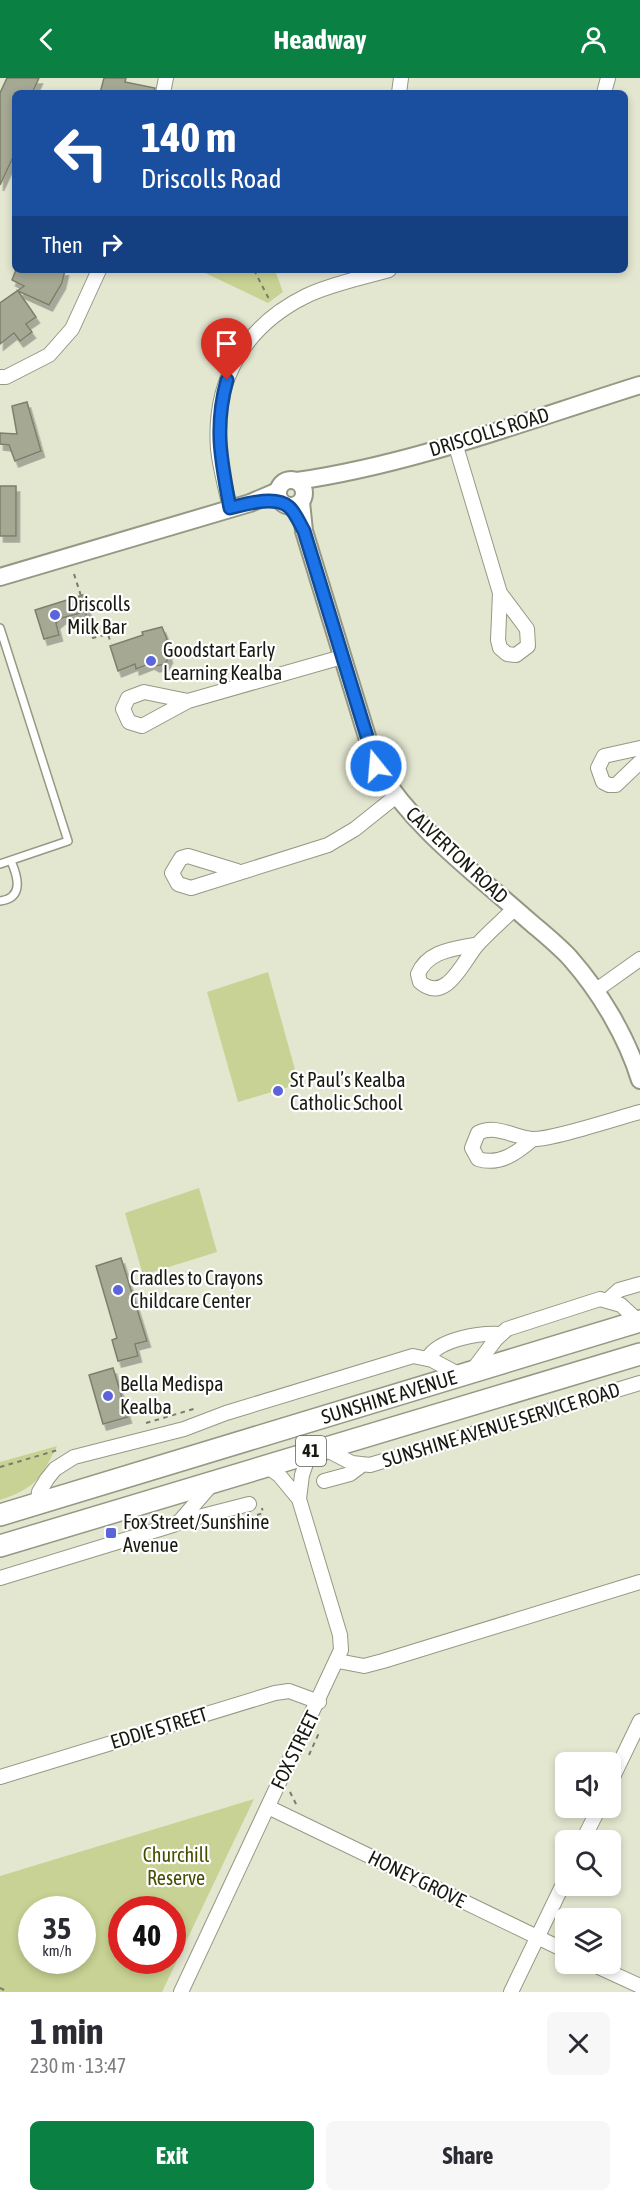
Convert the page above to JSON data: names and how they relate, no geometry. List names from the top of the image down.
{
  "streets": {
    "main road": ["SUNSHINE AVENUE", "41"],
    "street": [
      "DRISCOLLS ROAD",
      "CALVERTON ROAD",
      "SUNSHINE AVENUE SERVICE ROAD",
      "EDDIE STREET",
      "FOX STREET",
      "HONEY GROVE"
    ]
  },
  "crossings": [
    ["DRISCOLLS ROAD", "CALVERTON ROAD"],
    ["SUNSHINE AVENUE", "SUNSHINE AVENUE SERVICE ROAD"],
    ["SUNSHINE AVENUE", "FOX STREET"],
    ["SUNSHINE AVENUE SERVICE ROAD", "FOX STREET"],
    ["EDDIE STREET", "FOX STREET"],
    ["FOX STREET", "HONEY GROVE"]
  ],
  "parks": ["Churchill Reserve"],
  "places": {
    "other": [
      "Driscolls Milk Bar",
      "Goodstart Early Learning Kealba",
      "St Paul’s Kealba Catholic School",
      "Cradles to Crayons Childcare Center",
      "Bella Medispa Kealba"
    ],
    "transit": ["Fox Street/Sunshine Avenue"]
  },
  "page": {
    "header": "Headway",
    "turn": ["140 m", "Driscolls Road"],
    "then": "Then",
    "speed": "35 km/h",
    "limit": "40",
    "heading": ["1 min", "230 m · 13:47"],
    "buttons": ["Exit", "Share"]
  }
}
